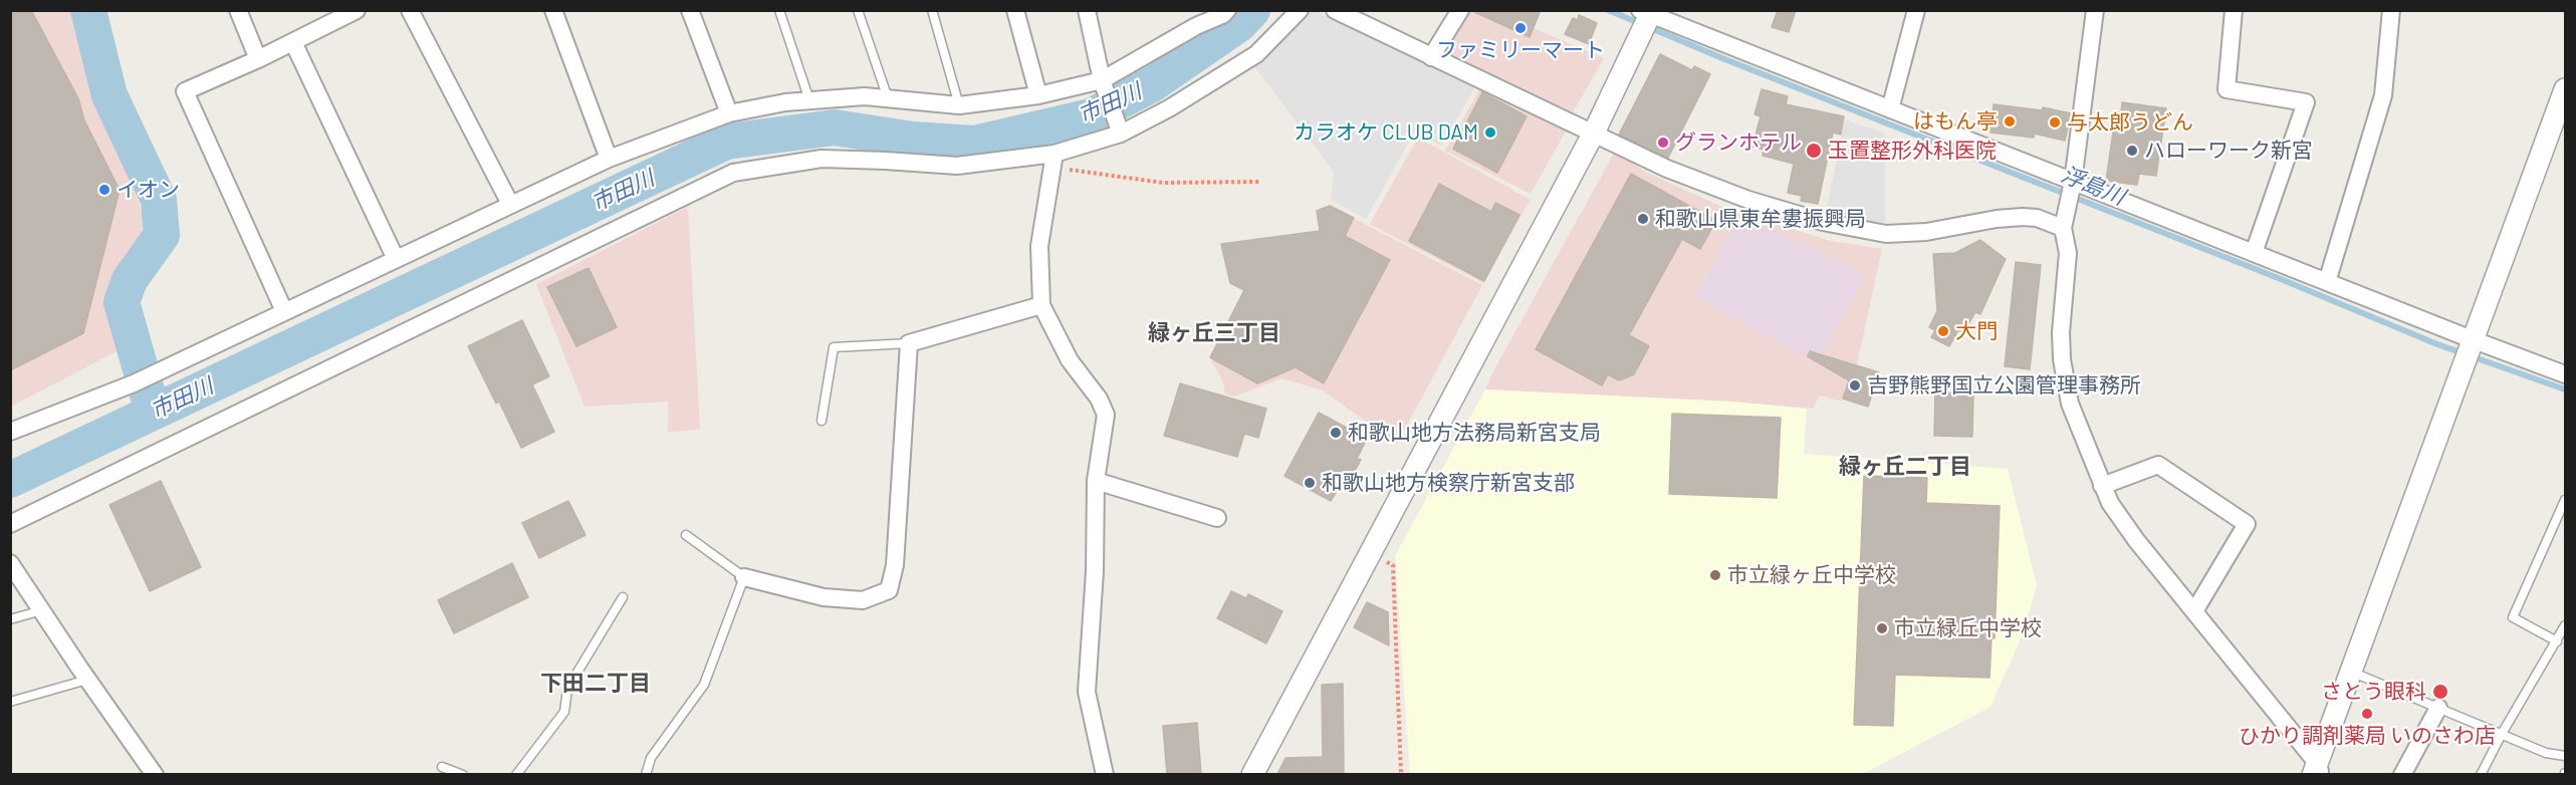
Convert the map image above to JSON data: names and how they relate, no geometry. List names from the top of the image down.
{
  "districts": ["緑ヶ丘三丁目", "緑ヶ丘二丁目", "下田二丁目"],
  "water": ["市田川", "浮島川"],
  "places": [
    "ファミリーマート",
    "はもん亭",
    "与太郎うどん",
    "カラオケ CLUB DAM",
    "グランホテル",
    "玉置整形外科医院",
    "ハローワーク新宮",
    "イオン",
    "和歌山県東牟婁振興局",
    "大門",
    "吉野熊野国立公園管理事務所",
    "和歌山地方法務局新宮支局",
    "和歌山地方検察庁新宮支部",
    "市立緑ヶ丘中学校",
    "市立緑丘中学校",
    "さとう眼科",
    "ひかり調剤薬局 いのさわ店"
  ]
}
